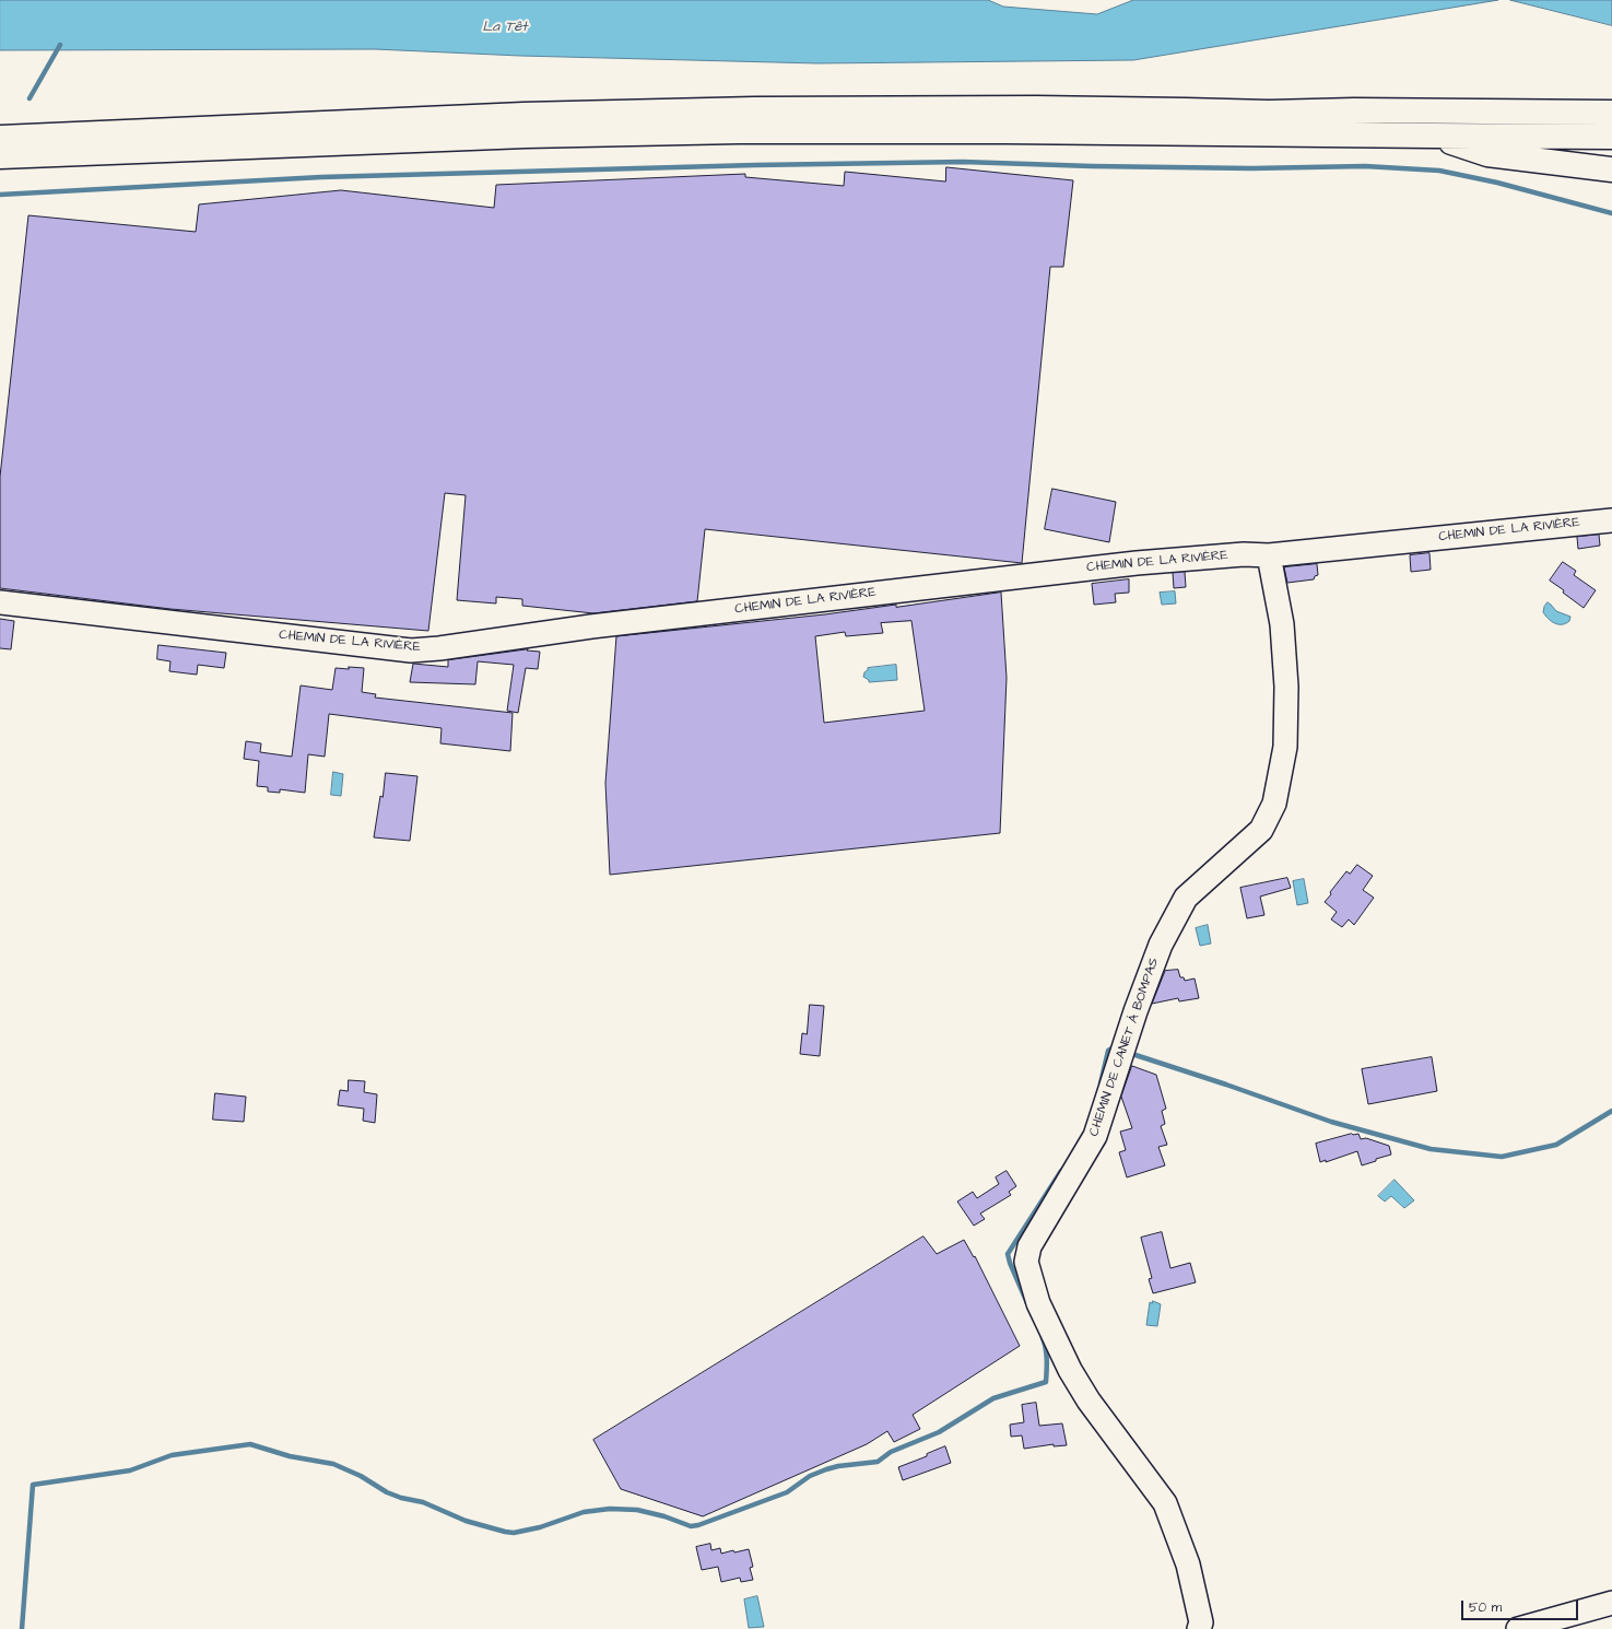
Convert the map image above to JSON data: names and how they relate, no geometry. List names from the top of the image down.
{
  "streets": {
    "street": ["CHEMIN DE LA RIVIÈRE", "CHEMIN DE CANET À BOMPAS"]
  },
  "crossings": [
    ["CHEMIN DE LA RIVIÈRE", "CHEMIN DE CANET À BOMPAS"]
  ],
  "water": ["La Têt"],
  "scale_bar": "50 m"
}
